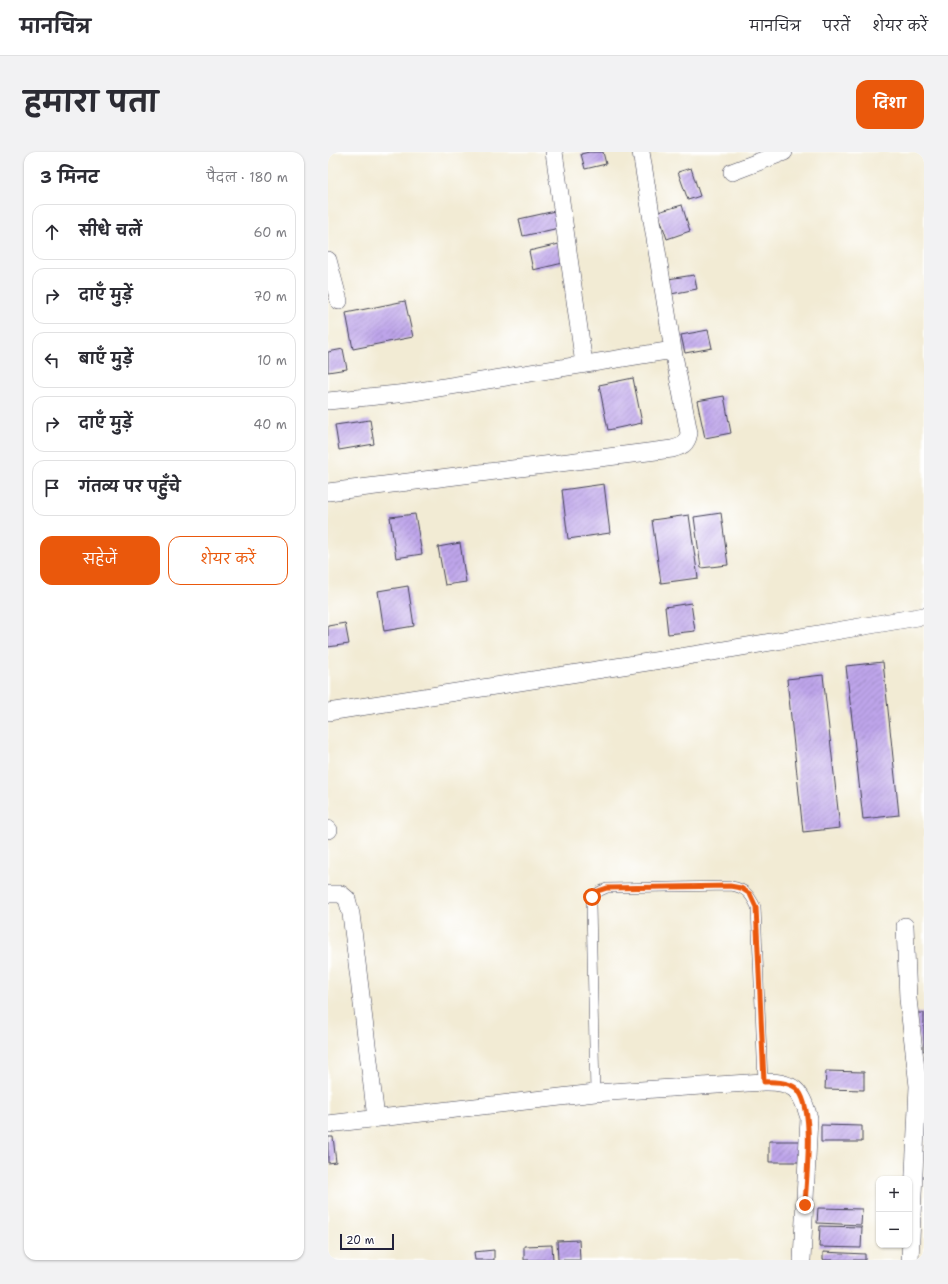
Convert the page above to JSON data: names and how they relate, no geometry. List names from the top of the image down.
{
  "scale_bar": "20 m",
  "page": {
    "header": "मानचित्र",
    "nav": ["मानचित्र", "परतें", "शेयर करें"],
    "title": "हमारा पता",
    "buttons": [
      "दिशा",
      ["सहेजें", "शेयर करें"]
    ],
    "heading": ["3 मिनट", "पैदल · 180 m"],
    "list": [
      ["सीधे चलें", "60 m"],
      ["दाएँ मुड़ें", "70 m"],
      ["बाएँ मुड़ें", "10 m"],
      ["दाएँ मुड़ें", "40 m"],
      "गंतव्य पर पहुँचे"
    ],
    "map_buttons": ["+", "−"],
    "scale": "20 m"
  }
}
